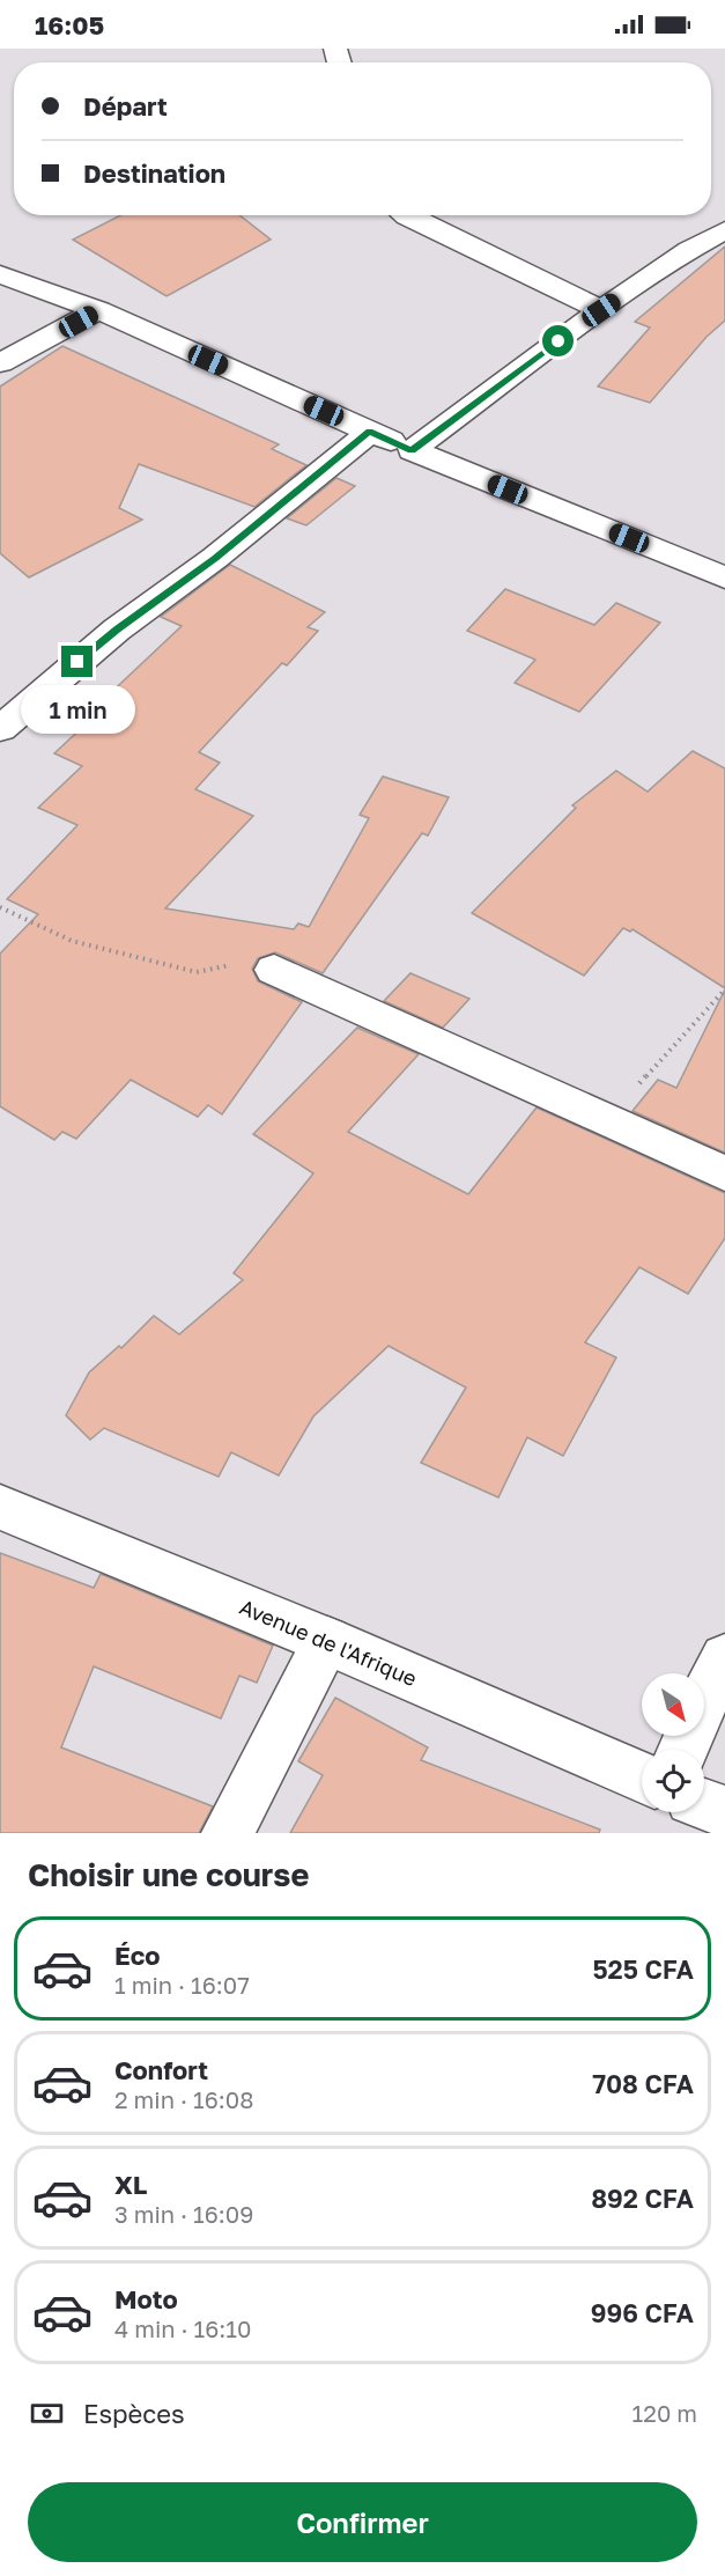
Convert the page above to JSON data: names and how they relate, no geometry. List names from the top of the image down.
{
  "streets": {
    "street": ["Avenue de l'Afrique"]
  },
  "north": "bottom right",
  "page": {
    "status": "16:05",
    "banner": ["Départ", "Destination"],
    "bubble": "1 min",
    "heading": "Choisir une course",
    "list": [
      {
        "name": "Éco",
        "note": "1 min · 16:07",
        "value": "525 CFA"
      },
      {
        "name": "Confort",
        "note": "2 min · 16:08",
        "value": "708 CFA"
      },
      {
        "name": "XL",
        "note": "3 min · 16:09",
        "value": "892 CFA"
      },
      {
        "name": "Moto",
        "note": "4 min · 16:10",
        "value": "996 CFA"
      }
    ],
    "pay": ["Espèces", "120 m"],
    "buttons": "Confirmer"
  }
}
